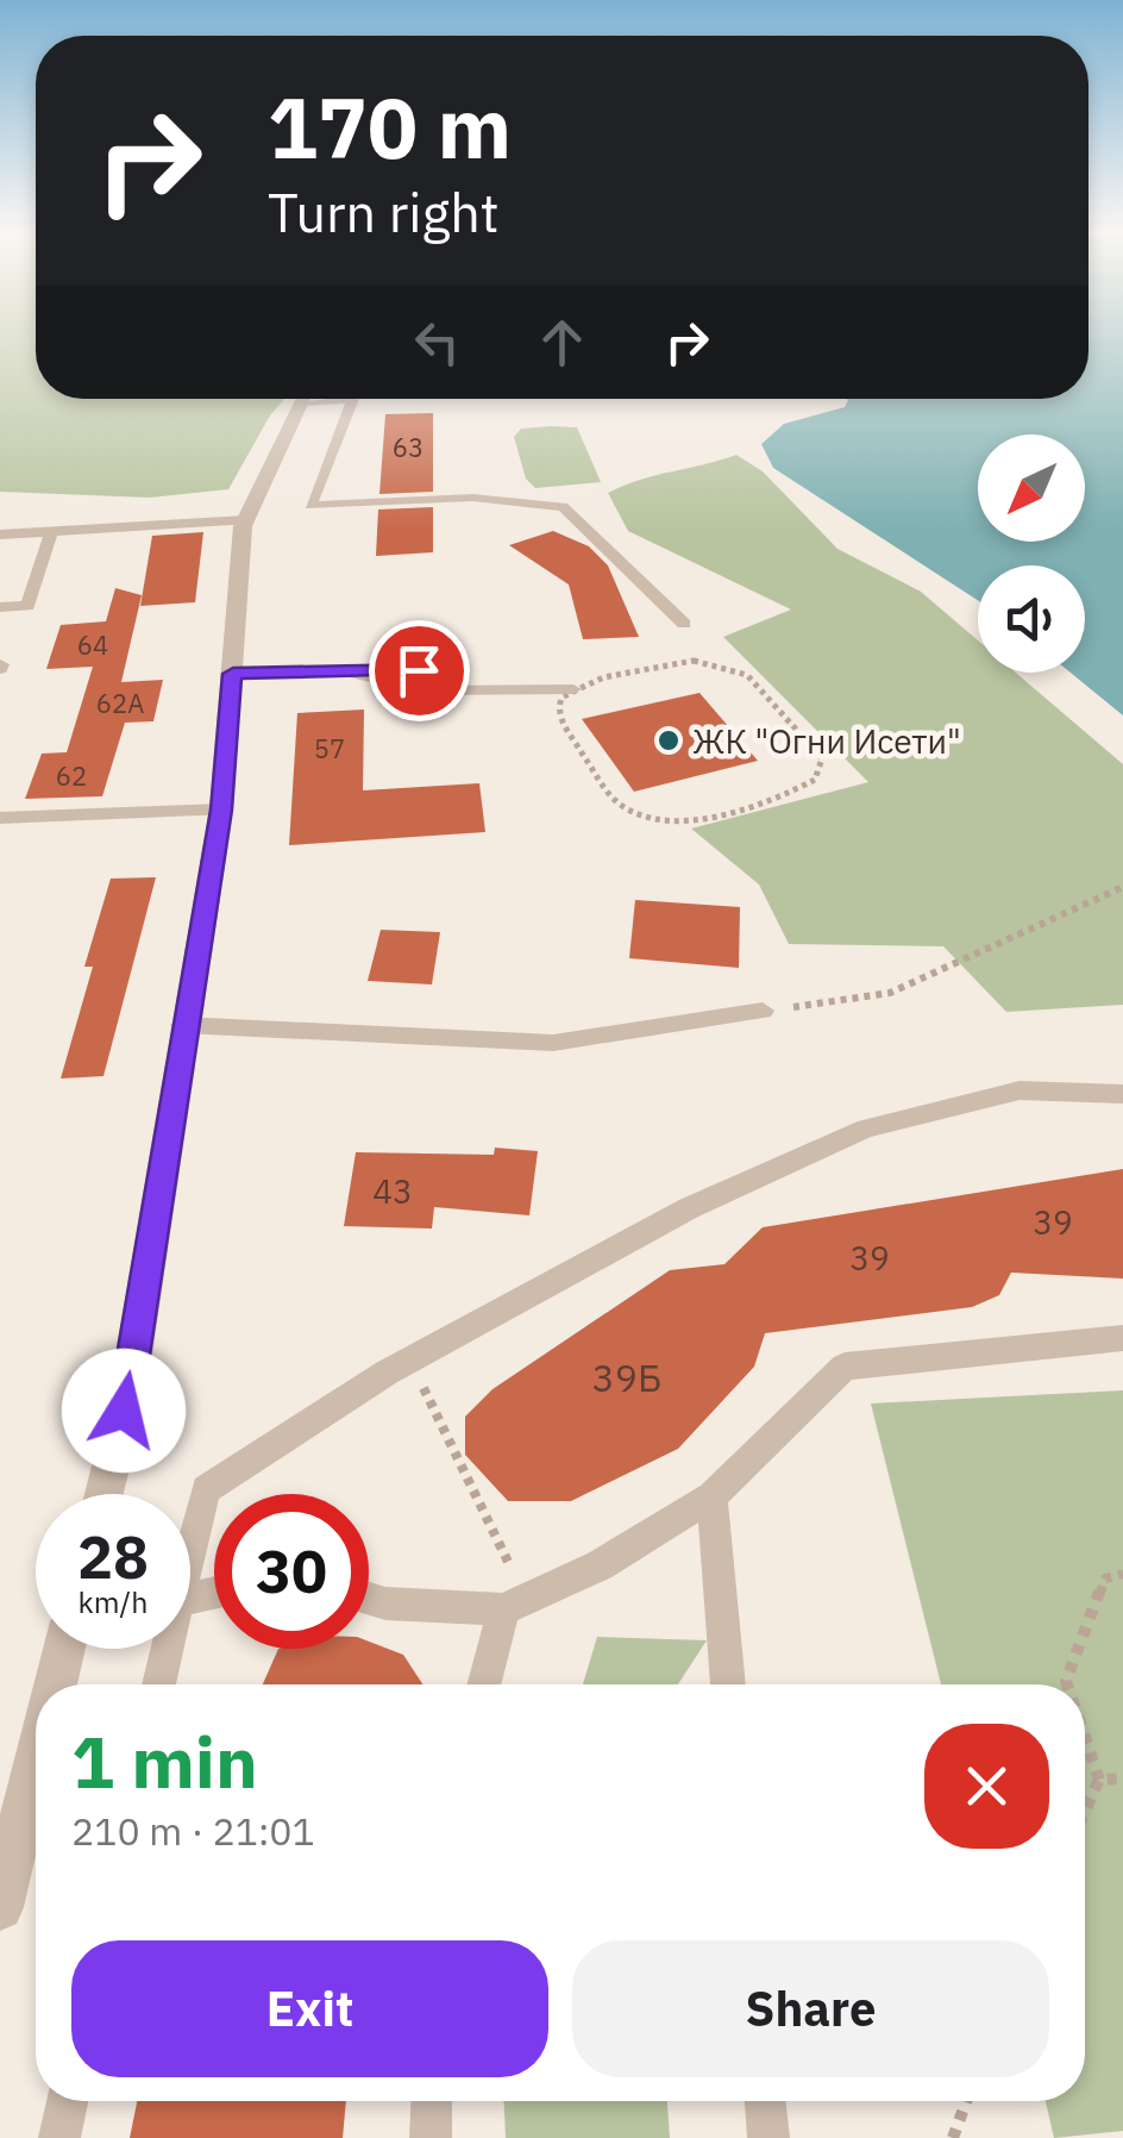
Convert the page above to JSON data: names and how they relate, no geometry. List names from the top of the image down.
{
  "places": ["ЖК \"Огни Исети\""],
  "house_numbers": [
    "63",
    "64",
    "62А",
    "57",
    "62",
    "43",
    "39",
    "39",
    "39Б"
  ],
  "north": "bottom left",
  "page": {
    "turn": ["170 m", "Turn right"],
    "speed": "28 km/h",
    "limit": "30",
    "heading": ["1 min", "210 m · 21:01"],
    "buttons": ["Exit", "Share"]
  }
}
